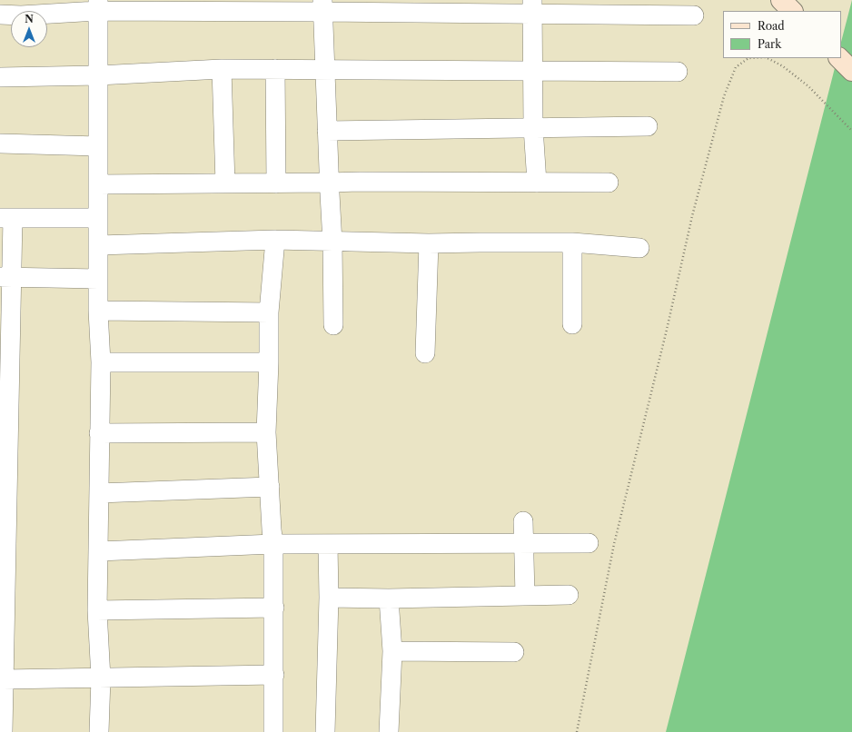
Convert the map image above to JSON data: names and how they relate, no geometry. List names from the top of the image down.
{
  "legend": ["Road", "Park"],
  "north": "top"
}
